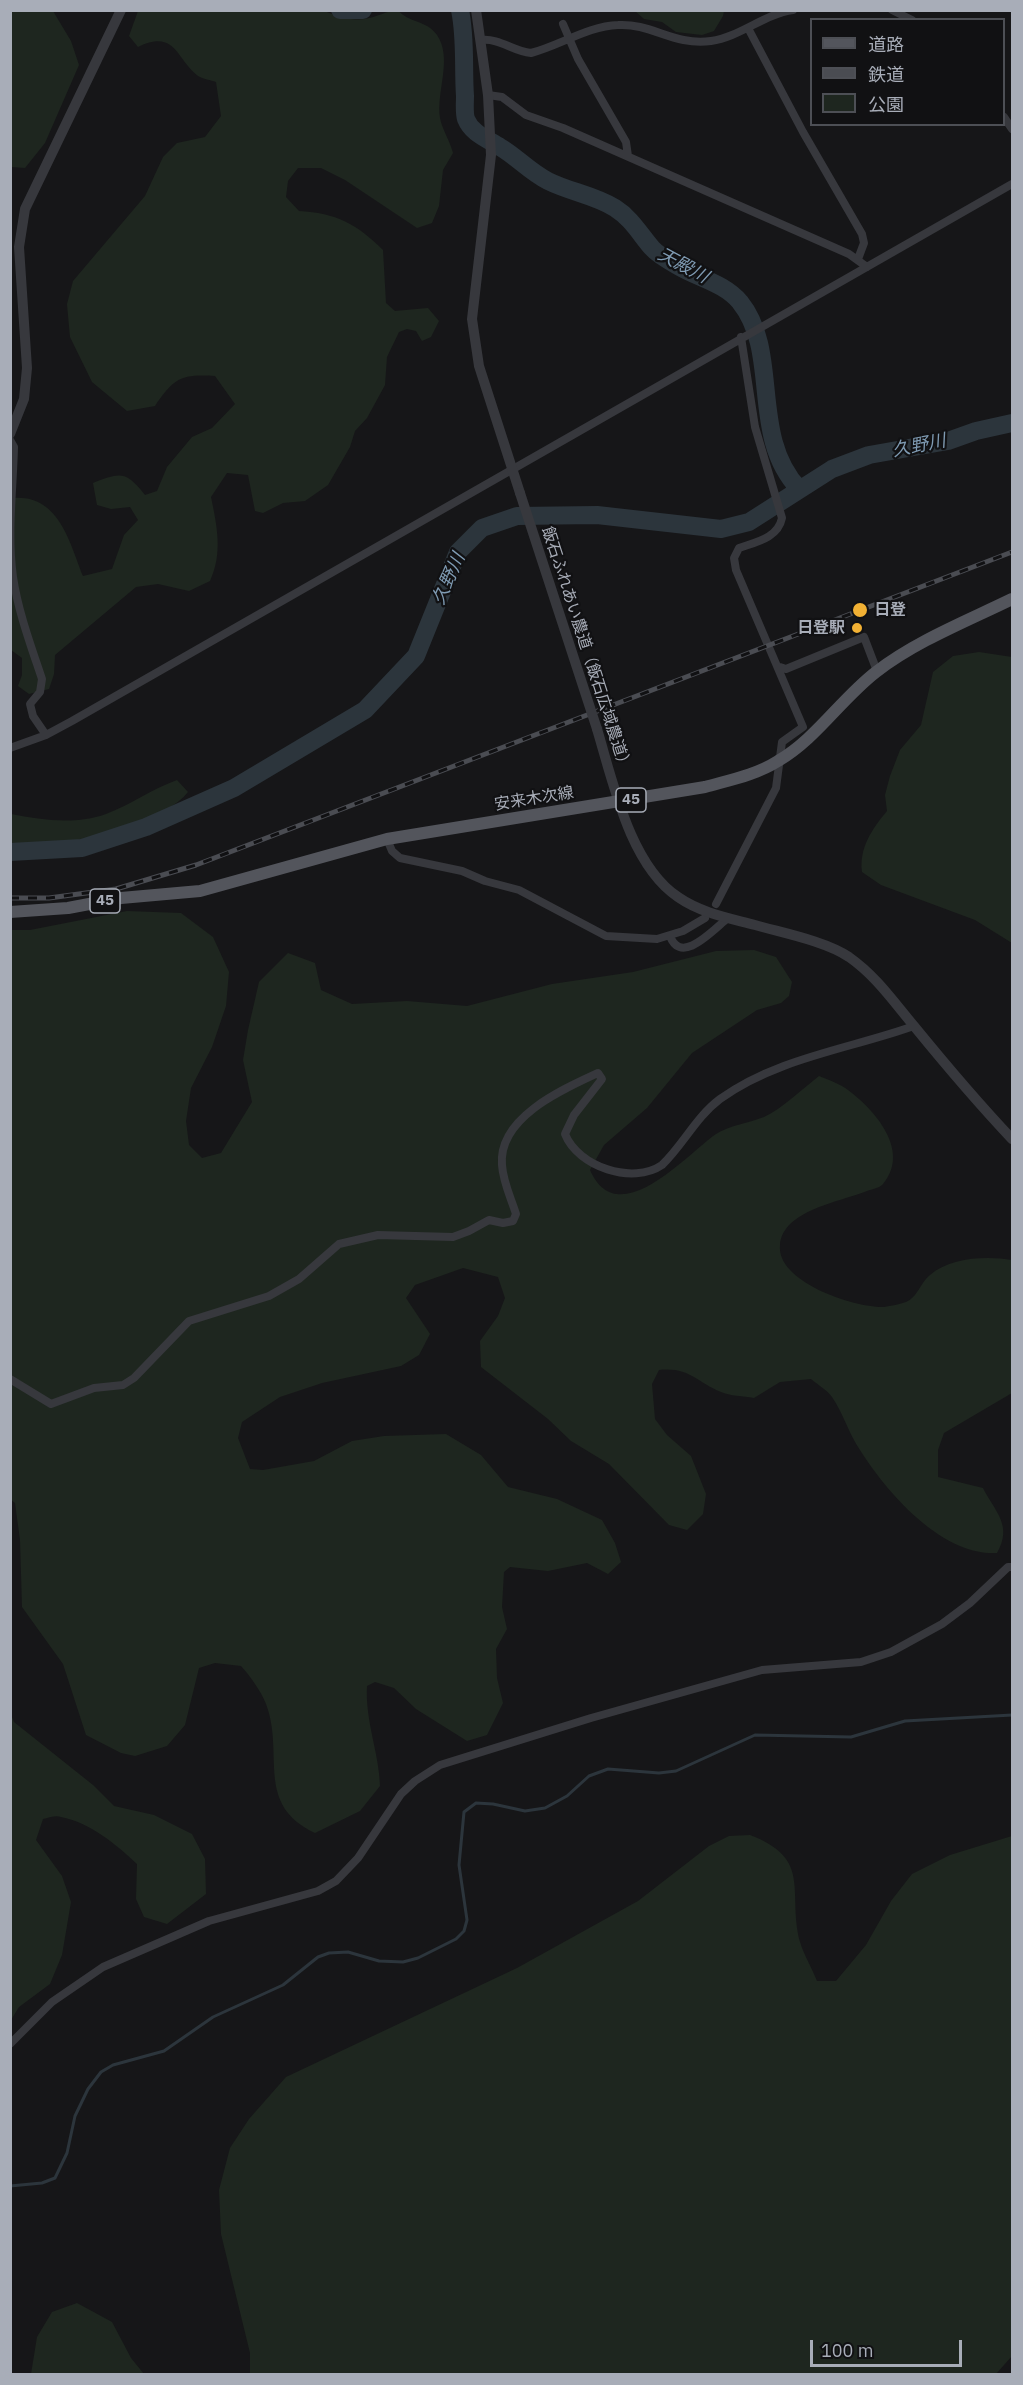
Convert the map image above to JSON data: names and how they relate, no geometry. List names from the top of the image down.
{
  "streets": {
    "main road": ["安来木次線", "45"],
    "street": ["飯石ふれあい農道（飯石広域農道）"]
  },
  "crossings": [
    ["飯石ふれあい農道（飯石広域農道）", "安来木次線"]
  ],
  "water": ["天殿川", "久野川"],
  "places": ["日登", "日登駅"],
  "legend": ["道路", "鉄道", "公園"],
  "scale_bar": "100 m"
}
